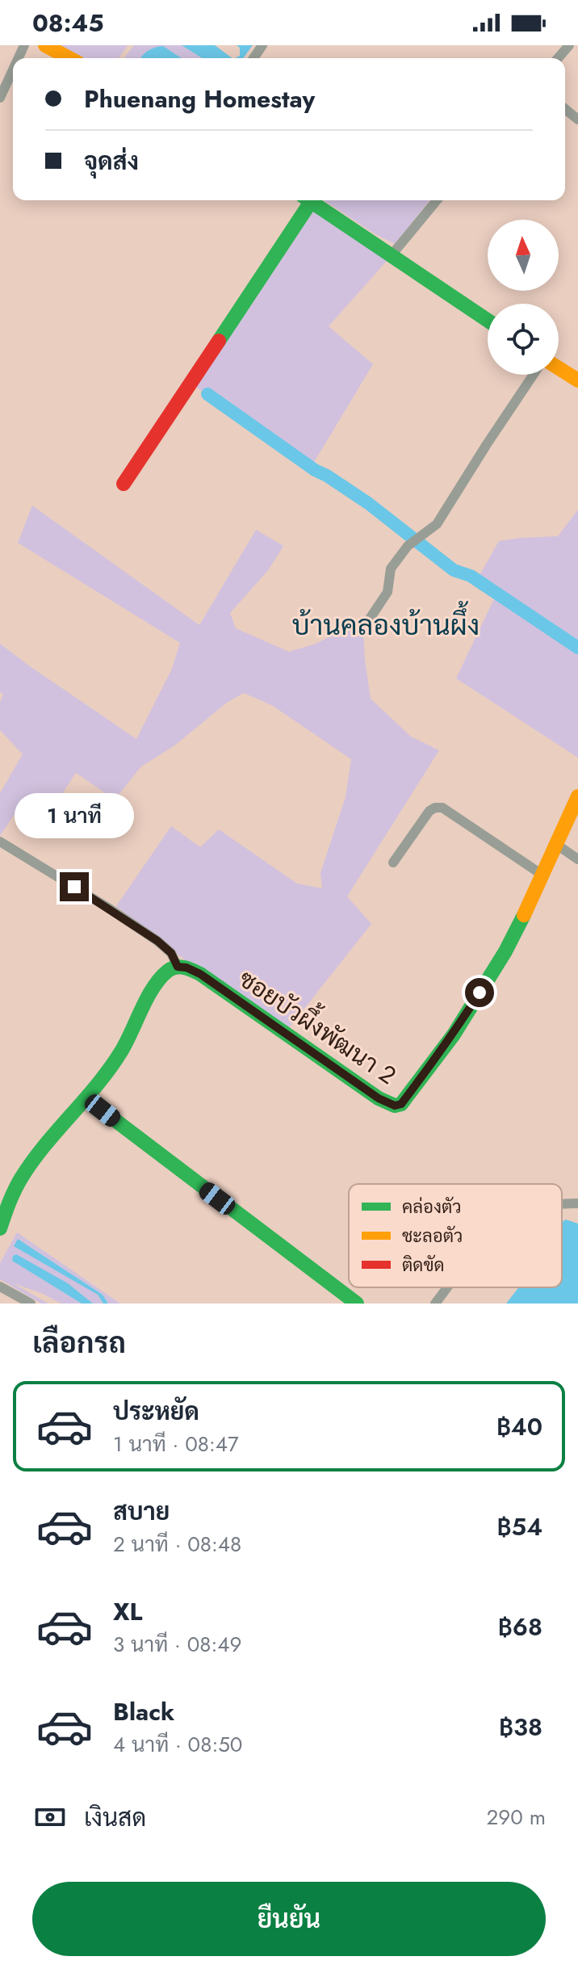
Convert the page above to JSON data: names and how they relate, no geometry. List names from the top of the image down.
{
  "streets": {
    "street": ["ซอยบัวผึ้งพัฒนา 2"]
  },
  "districts": ["บ้านคลองบ้านผึ้ง"],
  "legend": ["คล่องตัว", "ชะลอตัว", "ติดขัด"],
  "north": "top",
  "page": {
    "status": "08:45",
    "banner": ["Phuenang Homestay", "จุดส่ง"],
    "bubble": "1 นาที",
    "heading": "เลือกรถ",
    "list": [
      {
        "name": "ประหยัด",
        "note": "1 นาที · 08:47",
        "value": "฿40"
      },
      {
        "name": "สบาย",
        "note": "2 นาที · 08:48",
        "value": "฿54"
      },
      {
        "name": "XL",
        "note": "3 นาที · 08:49",
        "value": "฿68"
      },
      {
        "name": "Black",
        "note": "4 นาที · 08:50",
        "value": "฿38"
      }
    ],
    "pay": ["เงินสด", "290 m"],
    "buttons": "ยืนยัน"
  }
}
